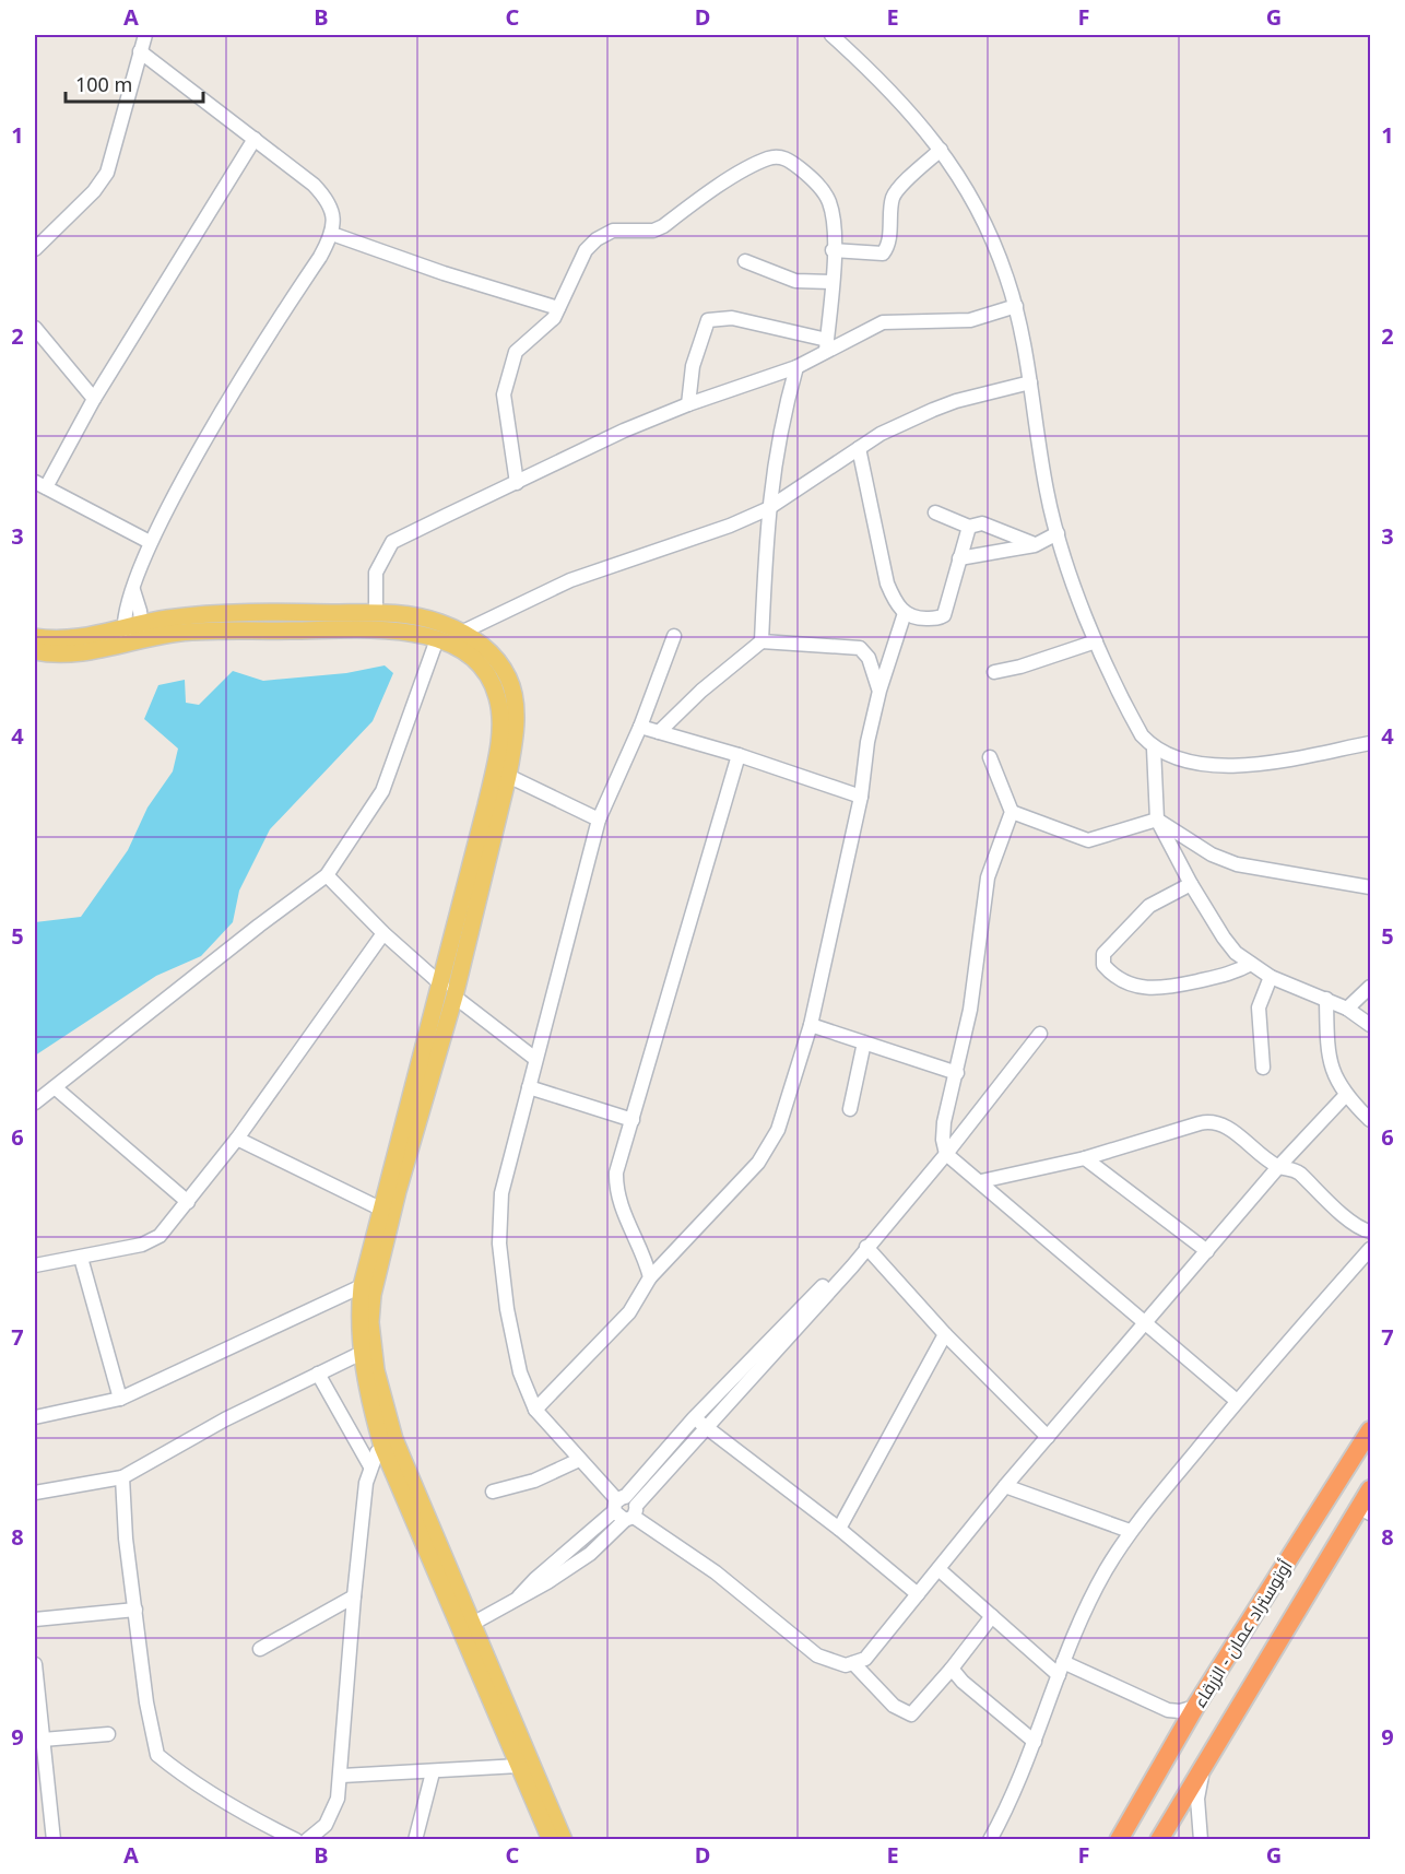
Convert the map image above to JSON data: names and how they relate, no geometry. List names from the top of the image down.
{
  "streets": {
    "highway": ["أوتوستراد عمان - الزرقاء"]
  },
  "scale_bar": "100 m",
  "grid": {
    "columns": [
      "A",
      "B",
      "C",
      "D",
      "E",
      "F",
      "G"
    ],
    "rows": [
      "1",
      "2",
      "3",
      "4",
      "5",
      "6",
      "7",
      "8",
      "9"
    ]
  }
}
